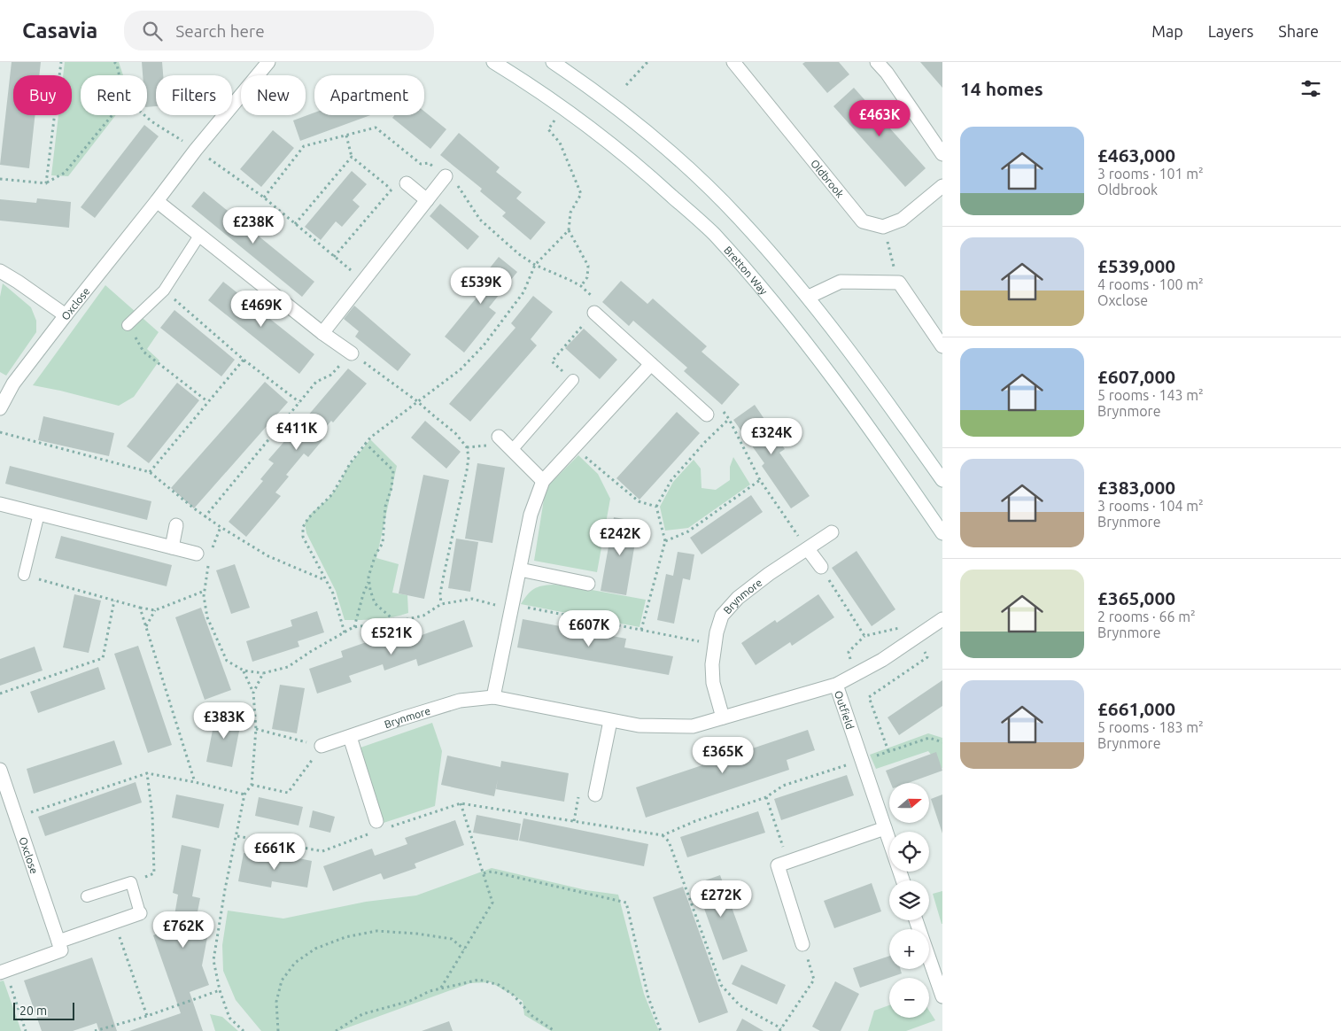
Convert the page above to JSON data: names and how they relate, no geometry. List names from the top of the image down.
{
  "streets": {
    "street": [
      "Oldbrook",
      "Bretton Way",
      "Oxclose",
      "Brynmore",
      "Outfield"
    ]
  },
  "crossings": [
    ["Brynmore", "Outfield"]
  ],
  "scale_bar": "20 m",
  "north": "right",
  "page": {
    "header": "Casavia",
    "search": "Search here",
    "nav": ["Map", "Layers", "Share"],
    "heading": "14 homes",
    "chip": [
      "Buy",
      "Rent",
      "Filters",
      "New",
      "Apartment"
    ],
    "price": [
      "£463K",
      "£238K",
      "£539K",
      "£469K",
      "£411K",
      "£324K",
      "£242K",
      "£607K",
      "£521K",
      "£383K",
      "£365K",
      "£661K",
      "£272K",
      "£762K"
    ],
    "list": [
      {
        "name": "£463,000",
        "note": "3 rooms · 101 m² · Oldbrook"
      },
      {
        "name": "£539,000",
        "note": "4 rooms · 100 m² · Oxclose"
      },
      {
        "name": "£607,000",
        "note": "5 rooms · 143 m² · Brynmore"
      },
      {
        "name": "£383,000",
        "note": "3 rooms · 104 m² · Brynmore"
      },
      {
        "name": "£365,000",
        "note": "2 rooms · 66 m² · Brynmore"
      },
      {
        "name": "£661,000",
        "note": "5 rooms · 183 m² · Brynmore"
      }
    ],
    "map_buttons": ["+", "−"],
    "scale": "20 m"
  }
}
